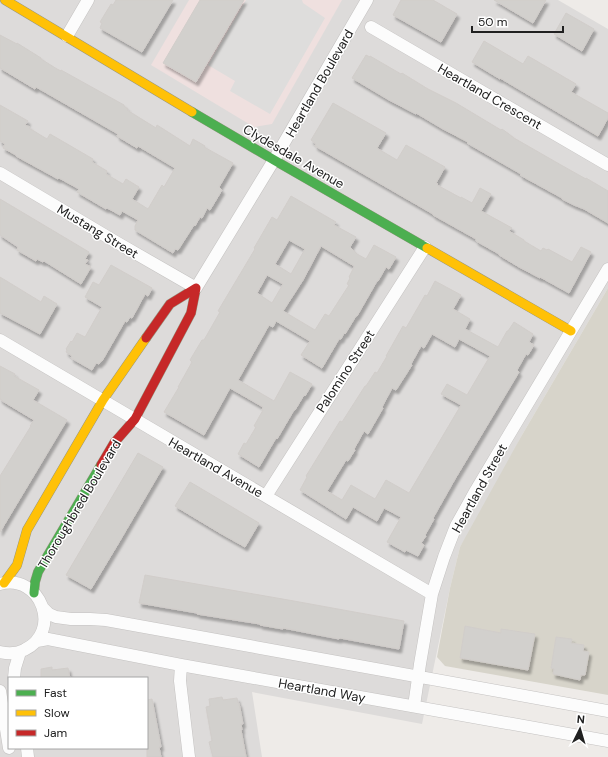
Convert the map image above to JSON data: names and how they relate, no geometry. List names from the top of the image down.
{
  "streets": {
    "street": [
      "Heartland Boulevard",
      "Heartland Crescent",
      "Clydesdale Avenue",
      "Mustang Street",
      "Palomino Street",
      "Heartland Avenue",
      "Heartland Street",
      "Thoroughbred Boulevard",
      "Heartland Way"
    ]
  },
  "crossings": [
    ["Heartland Boulevard", "Clydesdale Avenue"],
    ["Heartland Boulevard", "Mustang Street"],
    ["Heartland Boulevard", "Heartland Avenue"],
    ["Heartland Boulevard", "Thoroughbred Boulevard"],
    ["Clydesdale Avenue", "Palomino Street"],
    ["Clydesdale Avenue", "Heartland Street"],
    ["Palomino Street", "Heartland Avenue"],
    ["Heartland Avenue", "Heartland Street"],
    ["Heartland Avenue", "Thoroughbred Boulevard"],
    ["Heartland Street", "Heartland Way"]
  ],
  "legend": ["Fast", "Slow", "Jam"],
  "scale_bar": "50 m",
  "north": "top"
}
